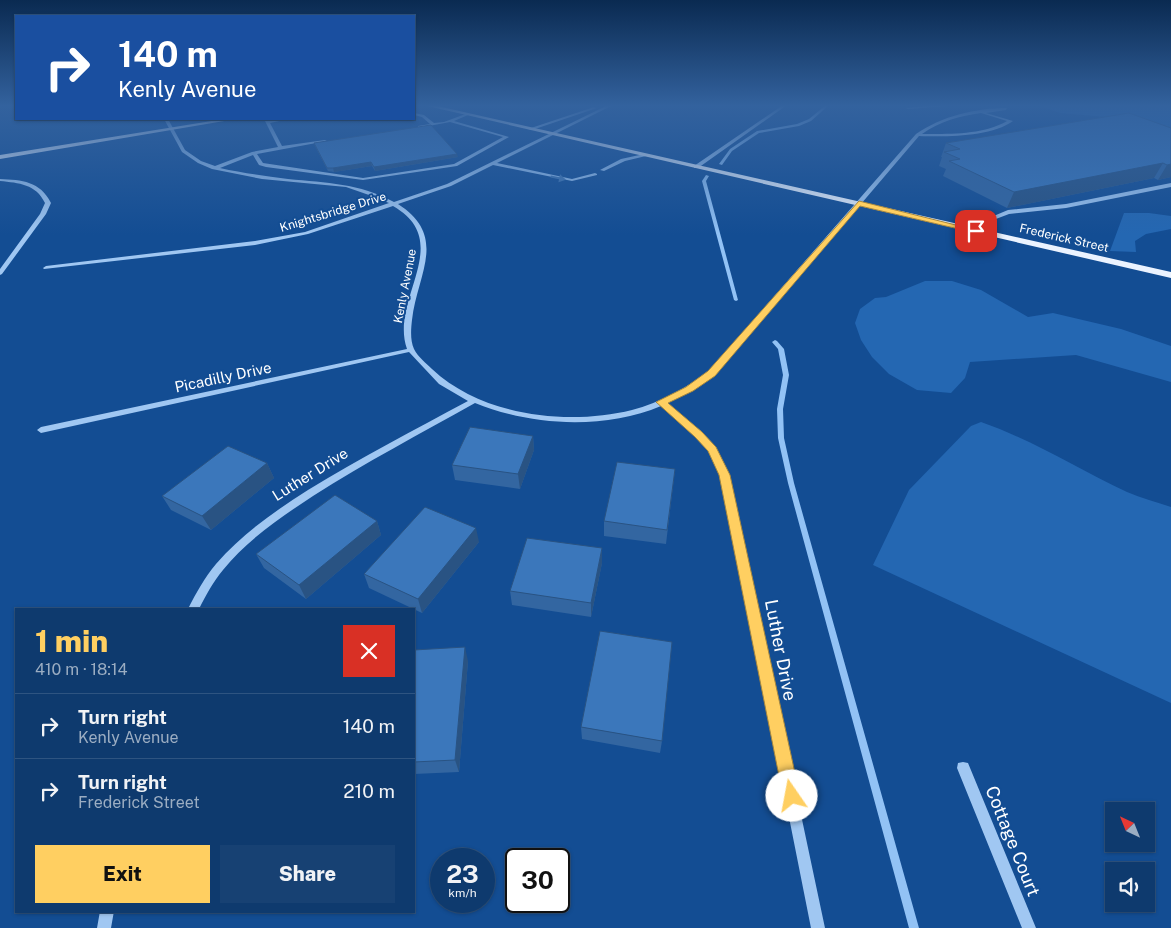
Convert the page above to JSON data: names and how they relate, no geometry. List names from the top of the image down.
{
  "streets": {
    "main road": ["Frederick Street"],
    "street": [
      "Knightsbridge Drive",
      "Kenly Avenue",
      "Picadilly Drive",
      "Luther Drive",
      "Cottage Court"
    ]
  },
  "crossings": [
    ["Knightsbridge Drive", "Kenly Avenue"],
    ["Kenly Avenue", "Picadilly Drive"]
  ],
  "north": "top left",
  "page": {
    "turn": ["140 m", "Kenly Avenue"],
    "heading": ["1 min", "410 m · 18:14"],
    "list": [
      {
        "name": "Turn right",
        "note": "Kenly Avenue",
        "value": "140 m"
      },
      {
        "name": "Turn right",
        "note": "Frederick Street",
        "value": "210 m"
      }
    ],
    "buttons": ["Exit", "Share"],
    "speed": "23 km/h",
    "limit": "30"
  }
}
